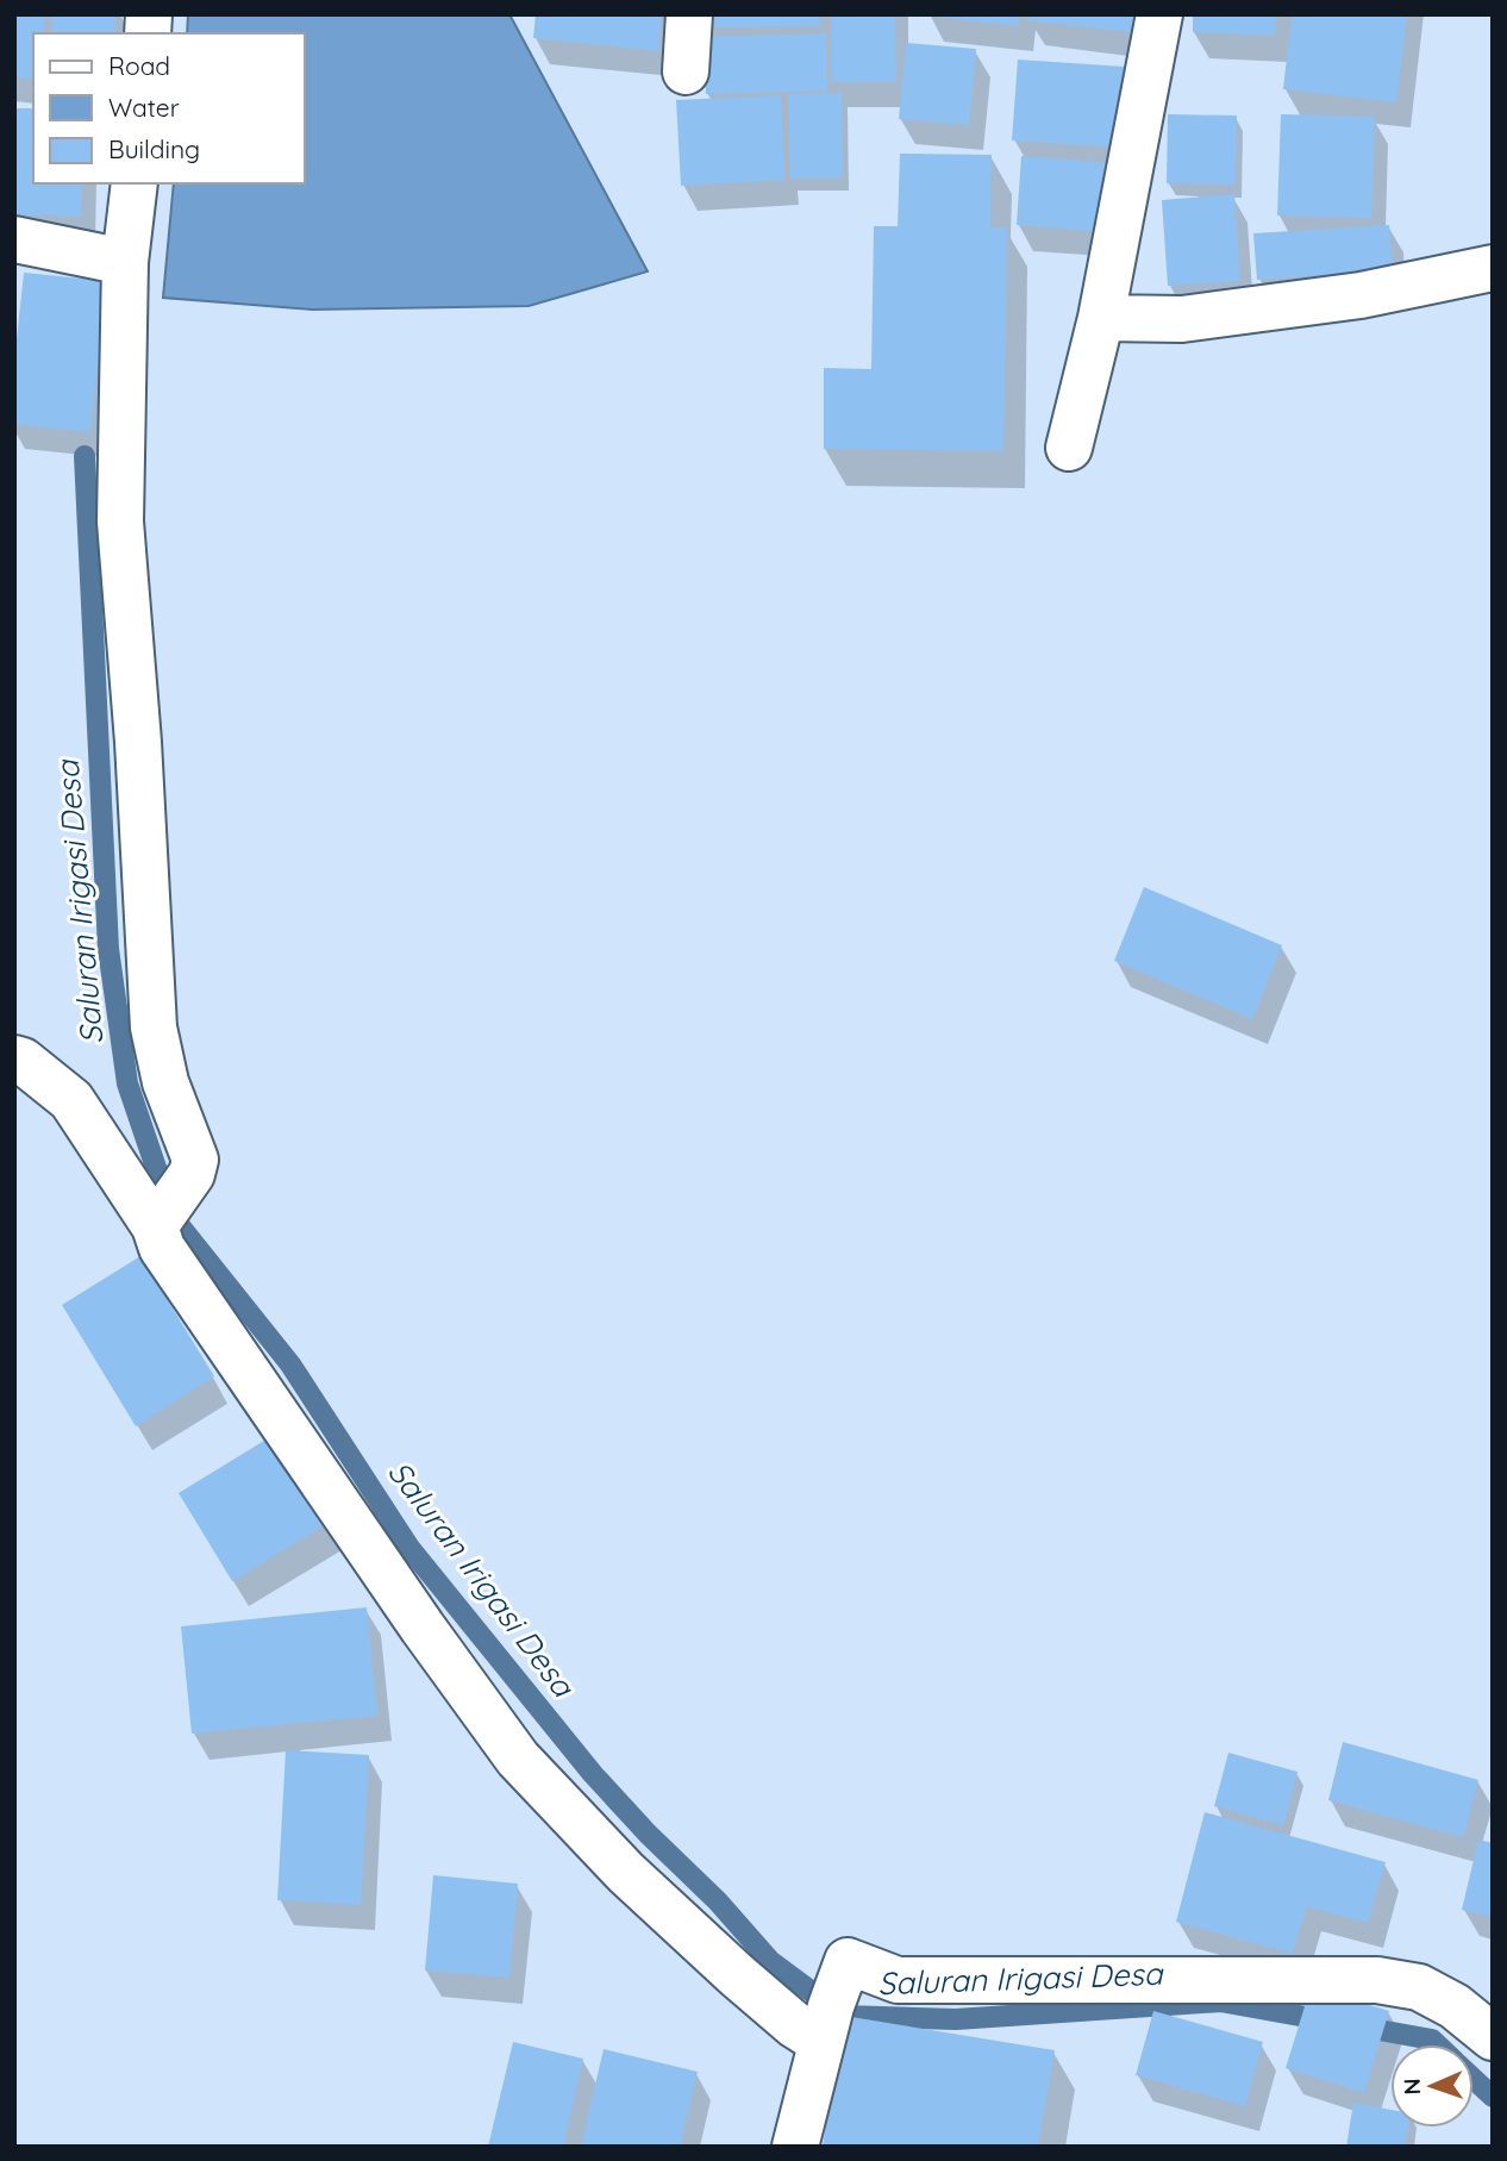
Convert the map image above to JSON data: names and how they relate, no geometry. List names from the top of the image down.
{
  "water": ["Saluran Irigasi Desa"],
  "legend": ["Road", "Water", "Building"],
  "north": "left"
}
